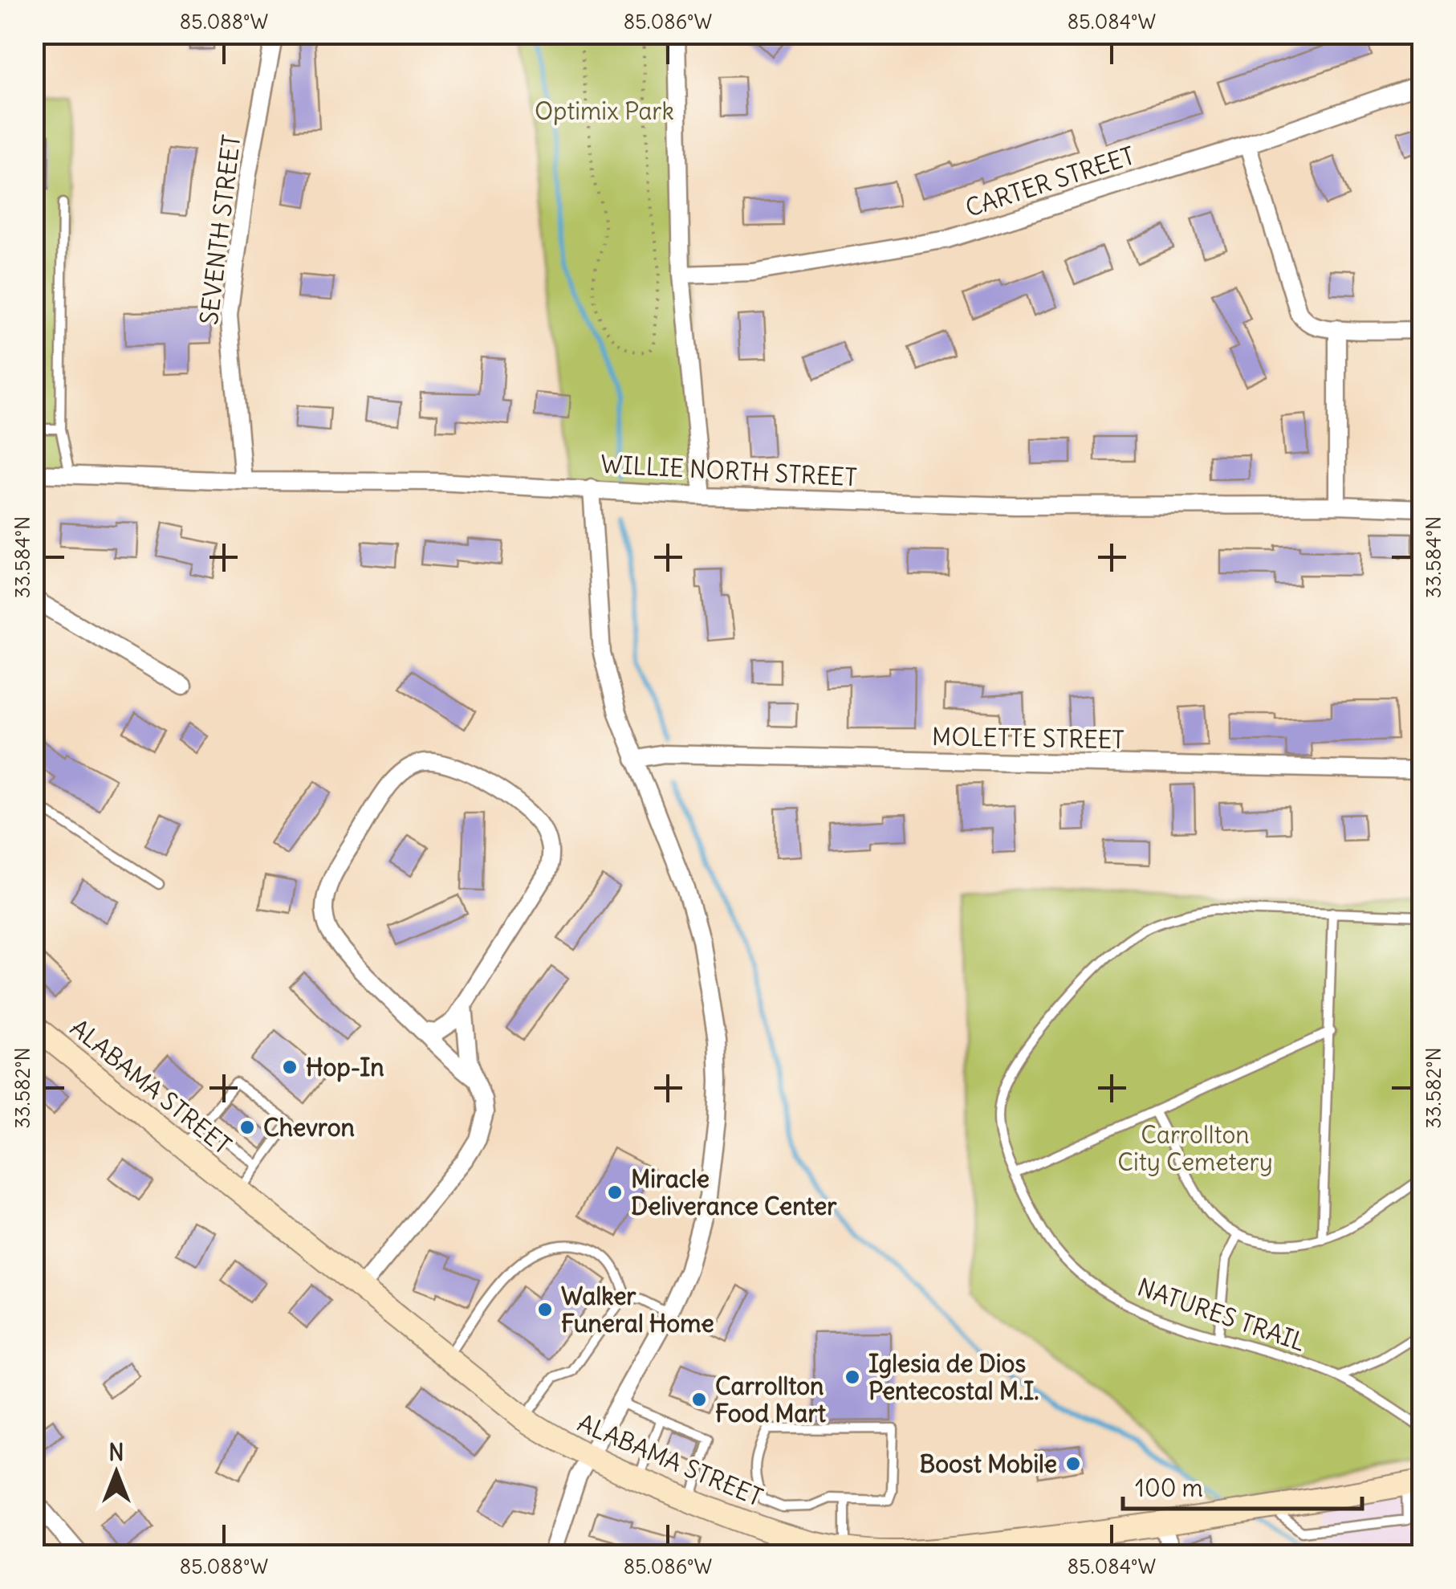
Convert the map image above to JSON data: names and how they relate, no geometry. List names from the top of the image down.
{
  "streets": {
    "main road": ["ALABAMA STREET"],
    "street": [
      "CARTER STREET",
      "SEVENTH STREET",
      "WILLIE NORTH STREET",
      "MOLETTE STREET"
    ],
    "lane": ["NATURES TRAIL"]
  },
  "crossings": [
    ["SEVENTH STREET", "WILLIE NORTH STREET"]
  ],
  "parks": ["Optimix Park", "Carrollton City Cemetery"],
  "places": [
    "Hop-In",
    "Chevron",
    "Miracle Deliverance Center",
    "Walker Funeral Home",
    "Iglesia de Dios Pentecostal M.I.",
    "Carrollton Food Mart",
    "Boost Mobile"
  ],
  "scale_bar": "100 m",
  "north": "top",
  "coordinates": [
    "85.088°W",
    "85.086°W",
    "85.084°W",
    "33.584°N",
    "33.582°N"
  ]
}
